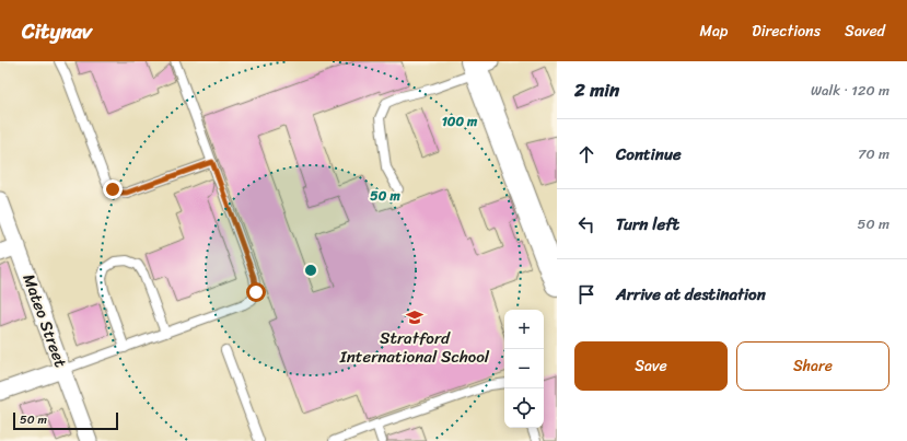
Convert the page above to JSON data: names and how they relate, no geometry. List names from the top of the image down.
{
  "streets": {
    "street": ["Mateo Street"]
  },
  "places": {
    "school or university": ["Stratford International School"]
  },
  "scale_bar": "50 m",
  "page": {
    "header": "Citynav",
    "nav": ["Map", "Directions", "Saved"],
    "heading": ["2 min", "Walk · 120 m"],
    "list": [
      ["Continue", "70 m"],
      ["Turn left", "50 m"],
      "Arrive at destination"
    ],
    "map_buttons": ["+", "−"],
    "buttons": ["Save", "Share"],
    "scale": "50 m"
  },
  "rings": ["100 m", "50 m"]
}
